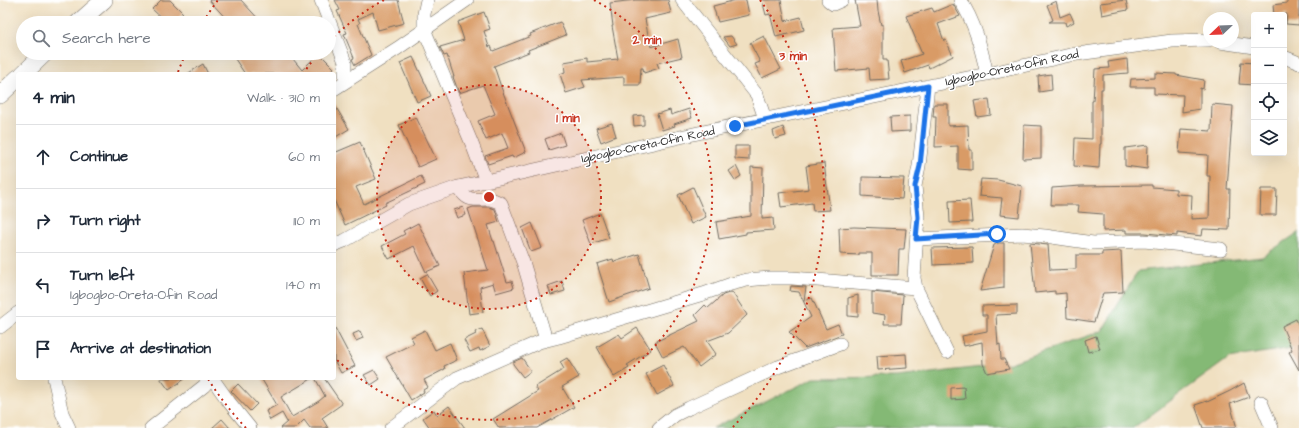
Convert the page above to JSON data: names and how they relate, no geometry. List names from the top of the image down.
{
  "streets": {
    "street": ["Igbogbo-Oreta-Ofin Road"]
  },
  "north": "bottom left",
  "page": {
    "map_buttons": ["+", "−"],
    "search": "Search here",
    "heading": ["4 min", "Walk · 310 m"],
    "list": [
      ["Continue", "60 m"],
      ["Turn right", "110 m"],
      ["Turn left", "Igbogbo-Oreta-Ofin Road", "140 m"],
      "Arrive at destination"
    ]
  },
  "rings": ["2 min", "3 min", "1 min"]
}
